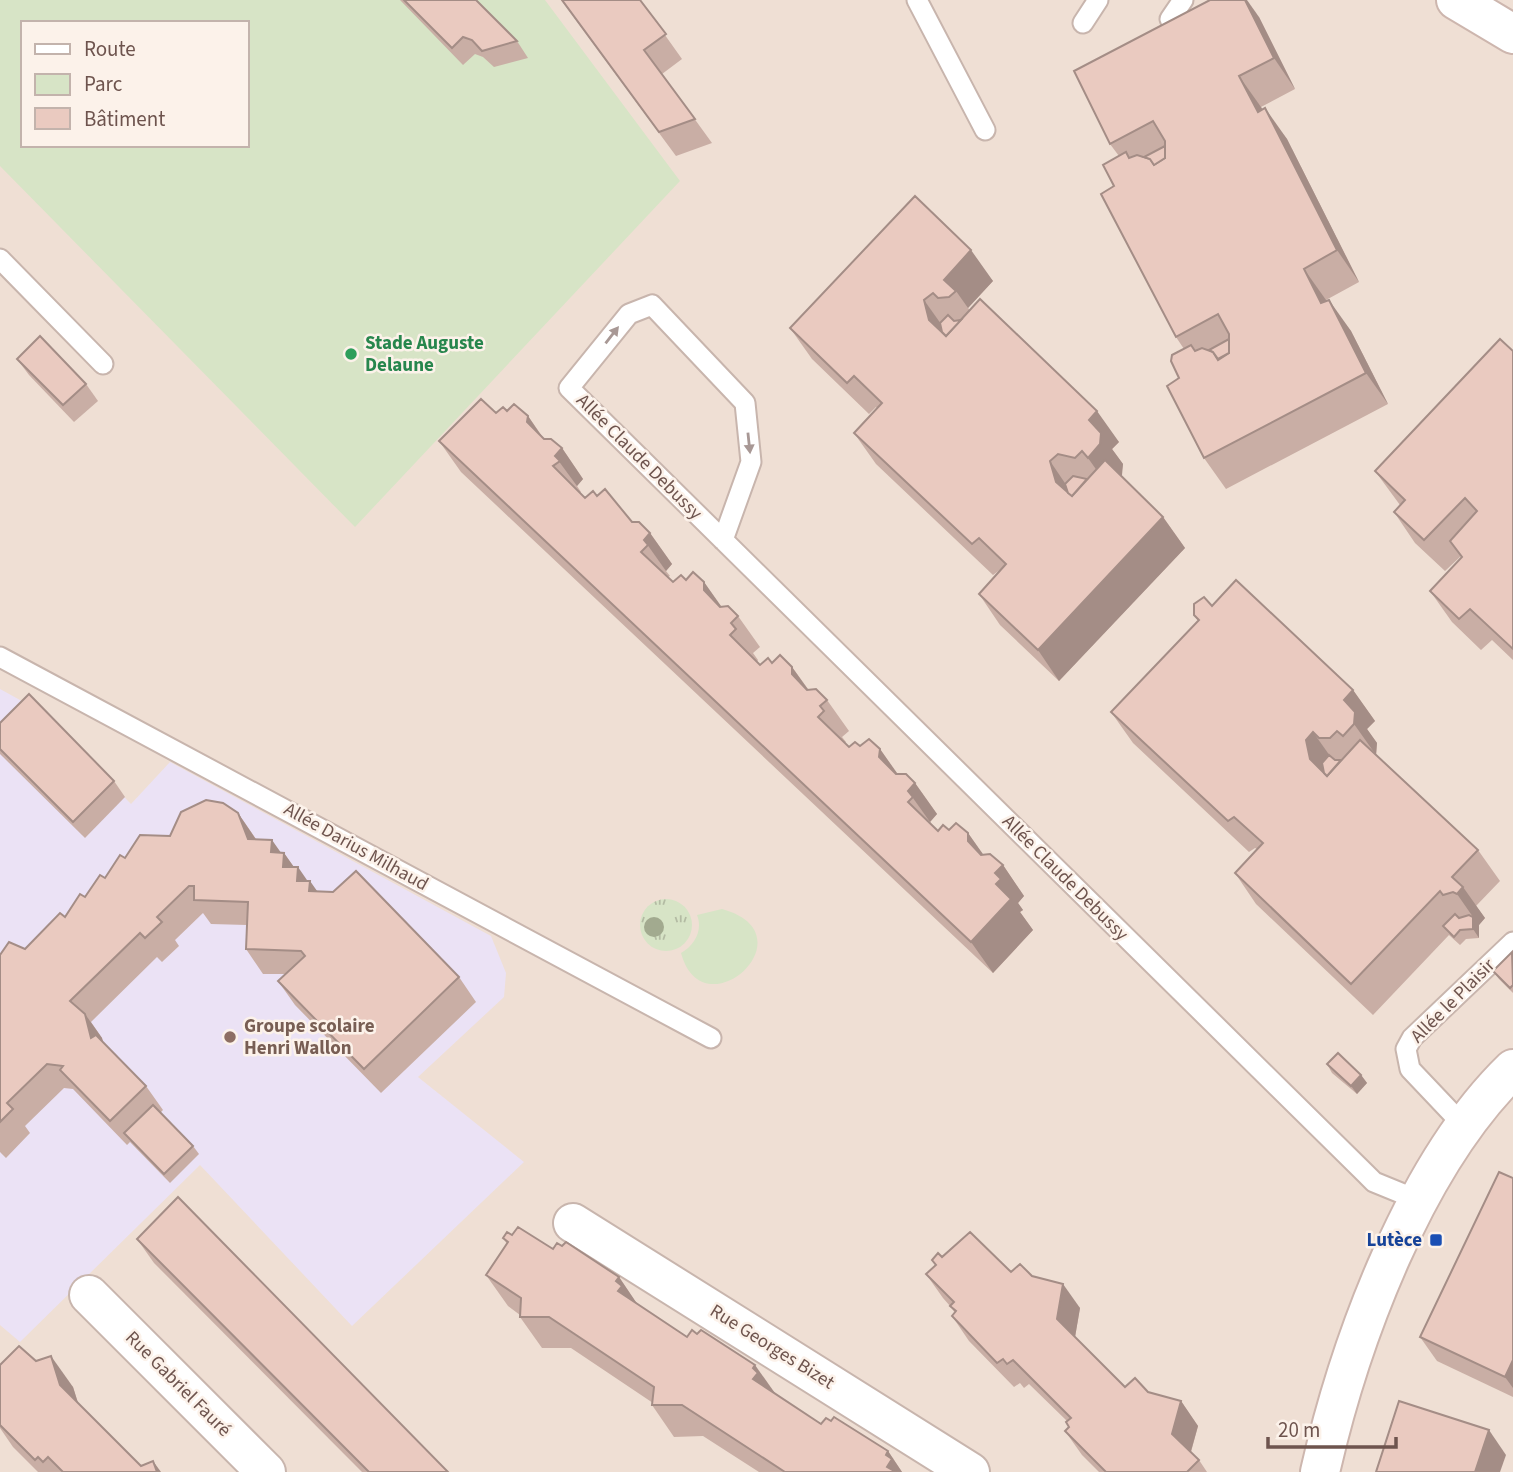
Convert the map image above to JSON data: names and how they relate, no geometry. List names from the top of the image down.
{
  "streets": {
    "street": ["Rue Georges Bizet", "Rue Gabriel Fauré"],
    "lane": ["Allée Claude Debussy", "Allée Darius Milhaud", "Allée le Plaisir"]
  },
  "places": {
    "other": ["Stade Auguste Delaune", "Groupe scolaire Henri Wallon"],
    "transit": ["Lutèce"]
  },
  "legend": ["Route", "Parc", "Bâtiment"],
  "scale_bar": "20 m"
}
